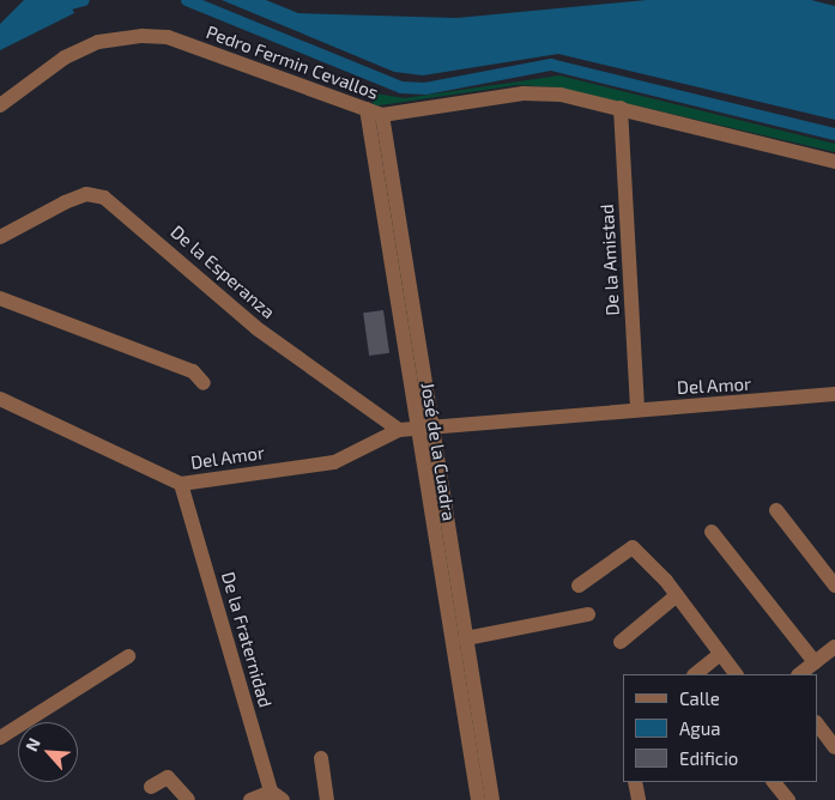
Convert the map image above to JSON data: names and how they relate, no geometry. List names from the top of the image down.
{
  "streets": {
    "street": [
      "Pedro Fermin Cevallos",
      "De la Amistad",
      "De la Esperanza",
      "Del Amor",
      "José de la Cuadra",
      "De la Fraternidad"
    ]
  },
  "crossings": [
    ["Pedro Fermin Cevallos", "De la Amistad"],
    ["Pedro Fermin Cevallos", "José de la Cuadra"],
    ["De la Amistad", "Del Amor"],
    ["De la Esperanza", "Del Amor"],
    ["Del Amor", "José de la Cuadra"],
    ["Del Amor", "De la Fraternidad"]
  ],
  "legend": ["Calle", "Agua", "Edificio"],
  "north": "top left"
}
